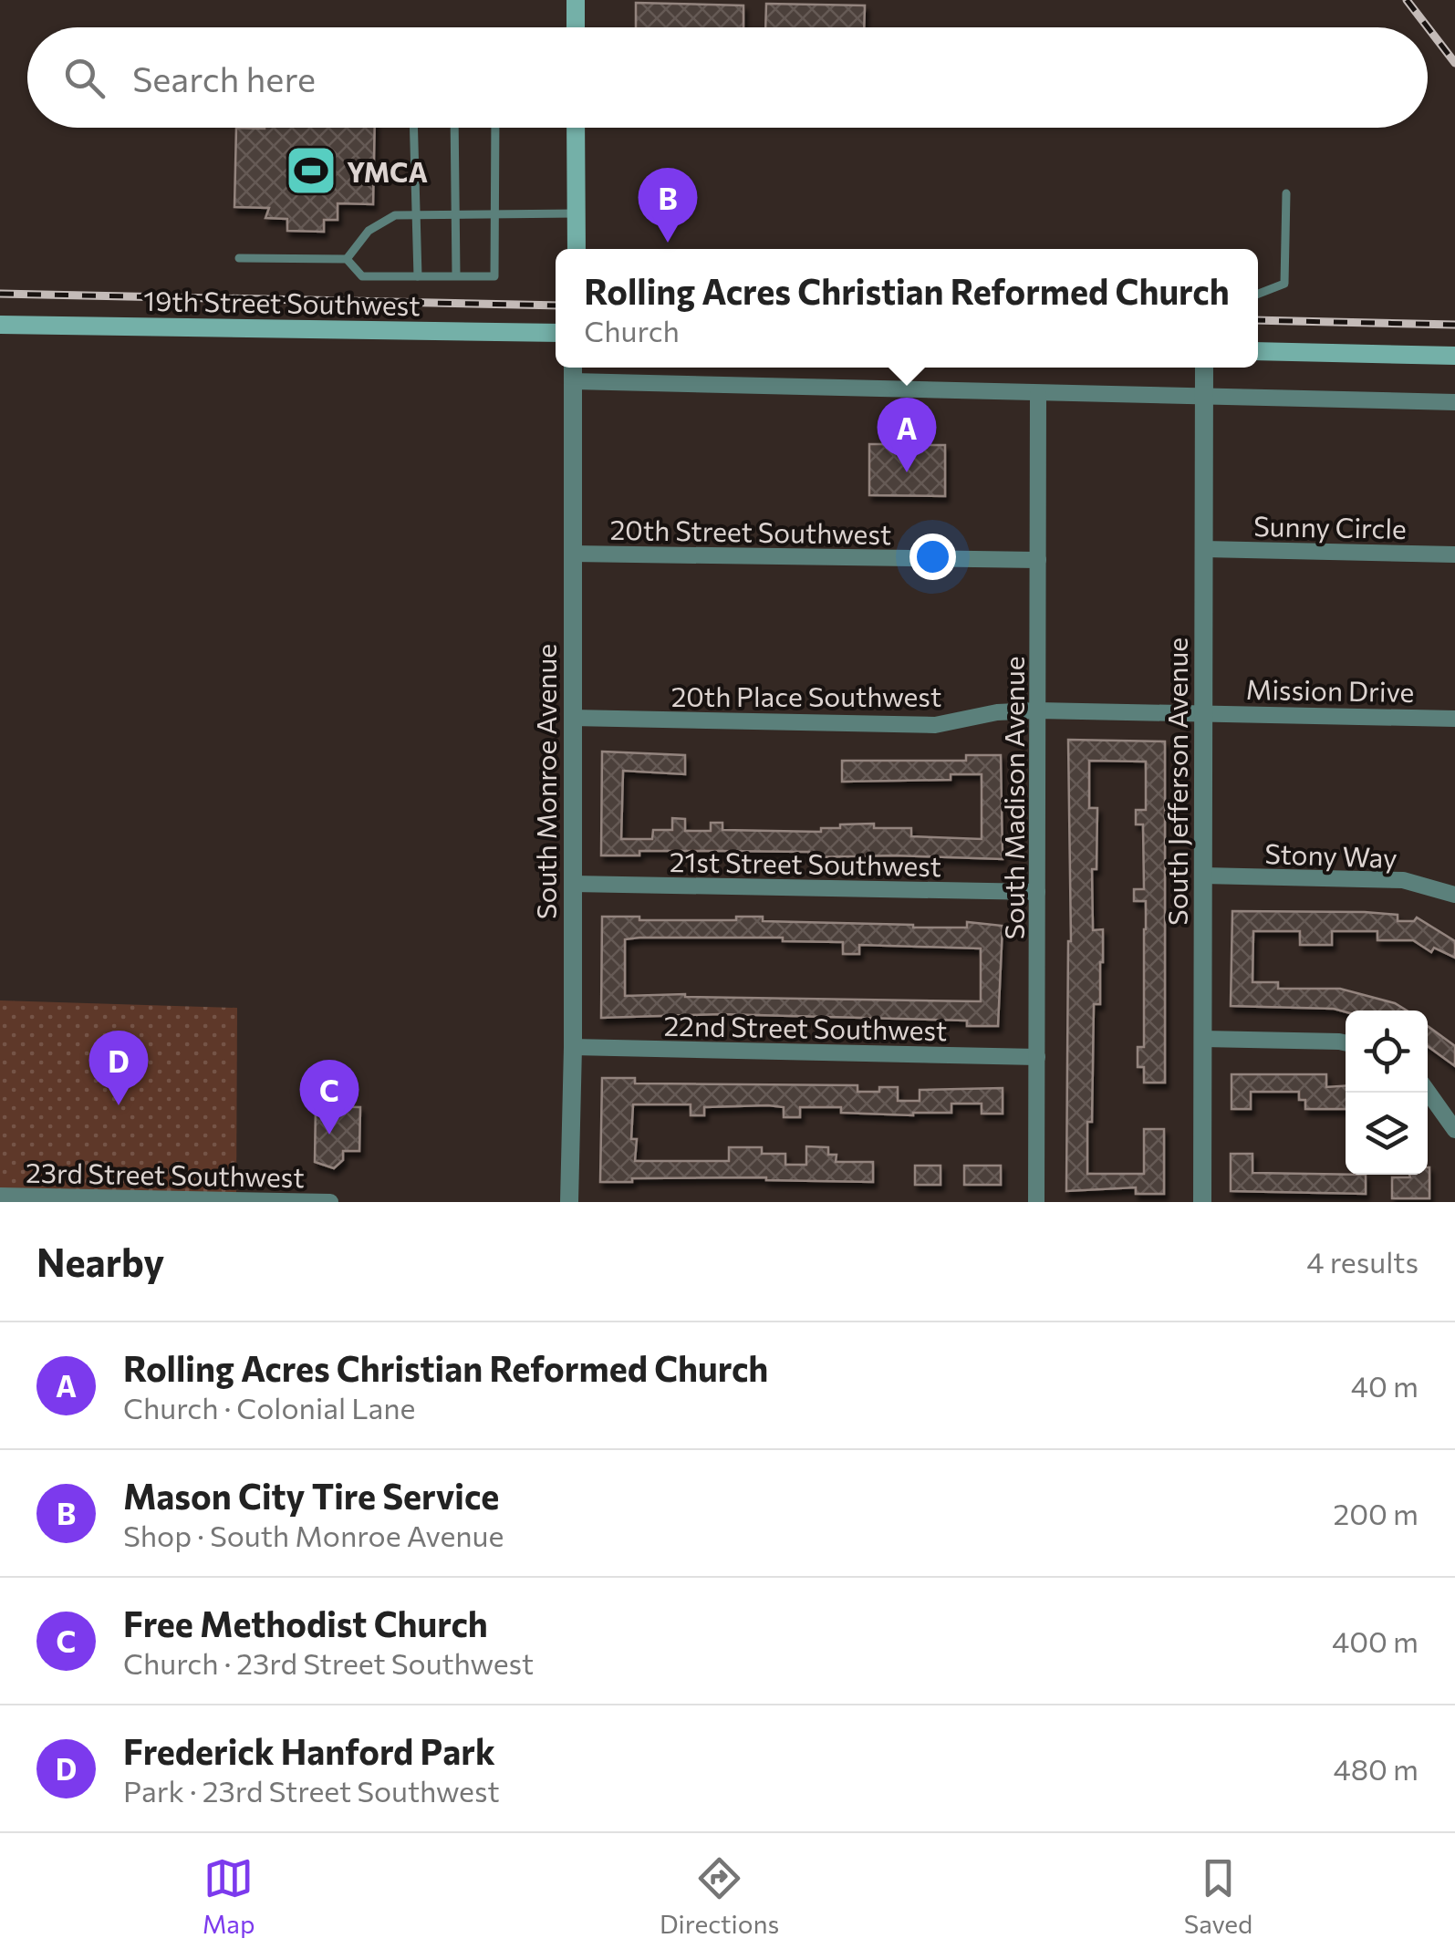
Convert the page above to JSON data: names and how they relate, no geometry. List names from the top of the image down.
{
  "streets": {
    "main road": ["19th Street Southwest"],
    "street": [
      "Sunny Circle",
      "20th Street Southwest",
      "Mission Drive",
      "20th Place Southwest",
      "South Monroe Avenue",
      "South Jefferson Avenue",
      "South Madison Avenue",
      "Stony Way",
      "21st Street Southwest",
      "22nd Street Southwest",
      "23rd Street Southwest"
    ]
  },
  "crossings": [
    ["Sunny Circle", "South Jefferson Avenue"],
    ["20th Street Southwest", "South Monroe Avenue"],
    ["20th Street Southwest", "South Madison Avenue"],
    ["Mission Drive", "20th Place Southwest"],
    ["Mission Drive", "South Jefferson Avenue"],
    ["20th Place Southwest", "South Monroe Avenue"],
    ["20th Place Southwest", "South Jefferson Avenue"],
    ["20th Place Southwest", "South Madison Avenue"],
    ["South Monroe Avenue", "21st Street Southwest"],
    ["South Monroe Avenue", "22nd Street Southwest"],
    ["South Jefferson Avenue", "Stony Way"],
    ["South Madison Avenue", "21st Street Southwest"],
    ["South Madison Avenue", "22nd Street Southwest"]
  ],
  "places": {
    "sports": ["YMCA"]
  },
  "page": {
    "search": "Search here",
    "pins": [
      "B",
      "A",
      "D",
      "C"
    ],
    "popup": ["Rolling Acres Christian Reformed Church", "Church"],
    "heading": ["Nearby", "4 results"],
    "list": [
      {
        "mark": "A",
        "name": "Rolling Acres Christian Reformed Church",
        "note": "Church · Colonial Lane",
        "value": "40 m"
      },
      {
        "mark": "B",
        "name": "Mason City Tire Service",
        "note": "Shop · South Monroe Avenue",
        "value": "200 m"
      },
      {
        "mark": "C",
        "name": "Free Methodist Church",
        "note": "Church · 23rd Street Southwest",
        "value": "400 m"
      },
      {
        "mark": "D",
        "name": "Frederick Hanford Park",
        "note": "Park · 23rd Street Southwest",
        "value": "480 m"
      }
    ],
    "nav": ["Map", "Directions", "Saved"]
  }
}
